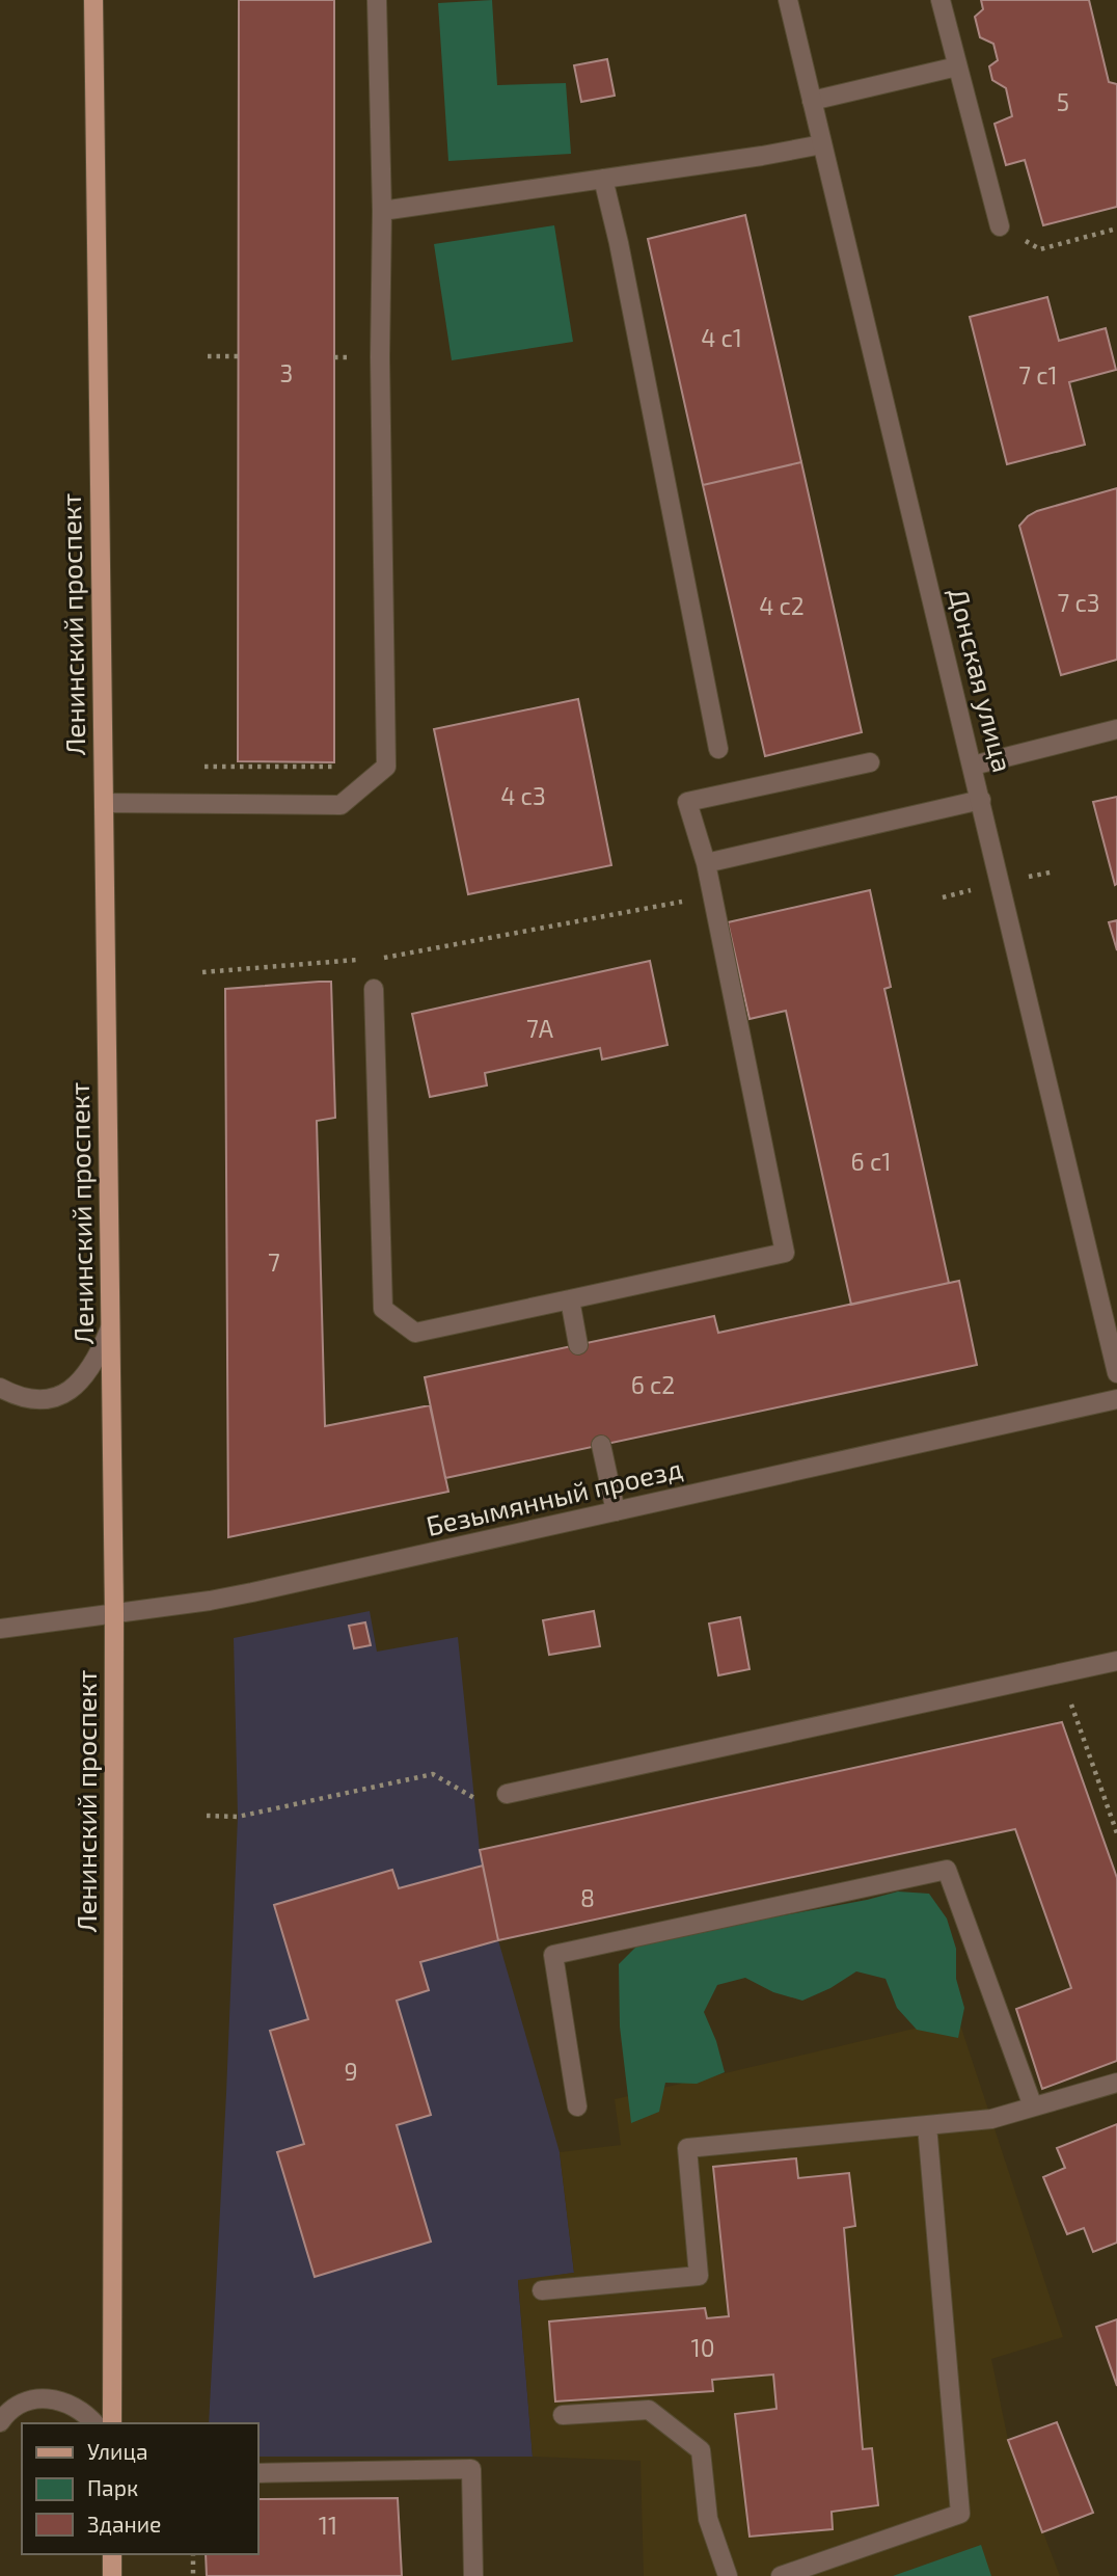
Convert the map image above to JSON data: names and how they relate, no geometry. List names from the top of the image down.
{
  "streets": {
    "main road": ["Ленинский проспект"],
    "street": ["Донская улица", "Безымянный проезд"]
  },
  "crossings": [
    ["Ленинский проспект", "Безымянный проезд"]
  ],
  "house_numbers": [
    "5",
    "4 с1",
    "3",
    "7 с1",
    "7 с3",
    "4 с2",
    "4 с3",
    "7А",
    "6 с1",
    "7",
    "6 с2",
    "8",
    "9",
    "10",
    "11"
  ],
  "legend": ["Улица", "Парк", "Здание"]
}
